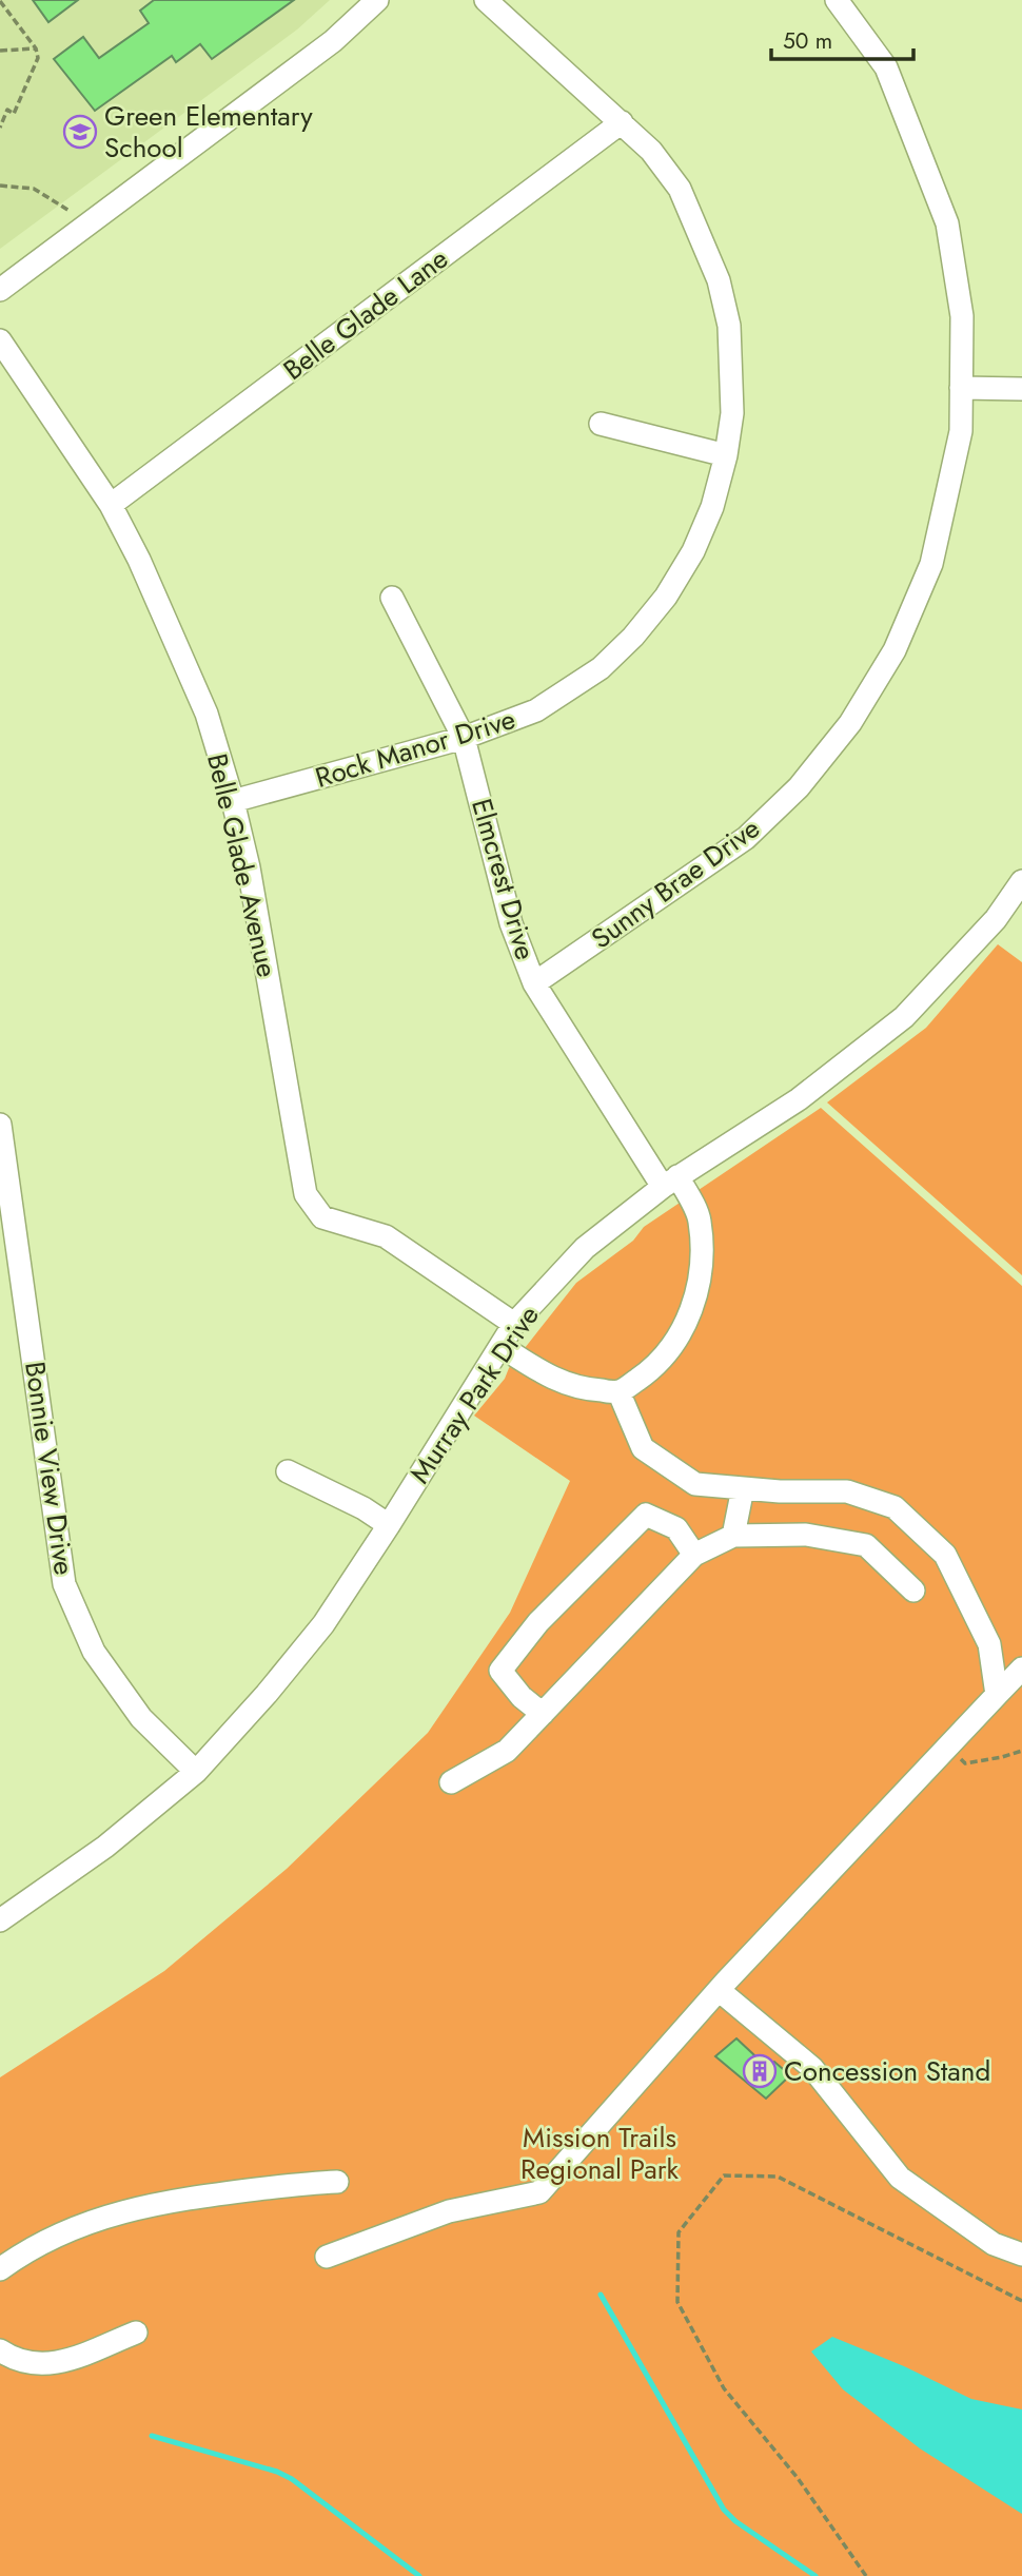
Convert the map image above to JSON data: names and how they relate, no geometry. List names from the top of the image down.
{
  "streets": {
    "street": [
      "Belle Glade Lane",
      "Rock Manor Drive",
      "Belle Glade Avenue",
      "Elmcrest Drive",
      "Sunny Brae Drive",
      "Murray Park Drive",
      "Bonnie View Drive"
    ]
  },
  "crossings": [
    ["Belle Glade Lane", "Rock Manor Drive"],
    ["Belle Glade Lane", "Belle Glade Avenue"],
    ["Rock Manor Drive", "Belle Glade Avenue"],
    ["Rock Manor Drive", "Elmcrest Drive"],
    ["Belle Glade Avenue", "Murray Park Drive"],
    ["Elmcrest Drive", "Sunny Brae Drive"],
    ["Elmcrest Drive", "Murray Park Drive"],
    ["Murray Park Drive", "Bonnie View Drive"]
  ],
  "parks": ["Mission Trails Regional Park"],
  "places": {
    "school or university": ["Green Elementary School"],
    "building": ["Concession Stand"]
  },
  "scale_bar": "50 m"
}
